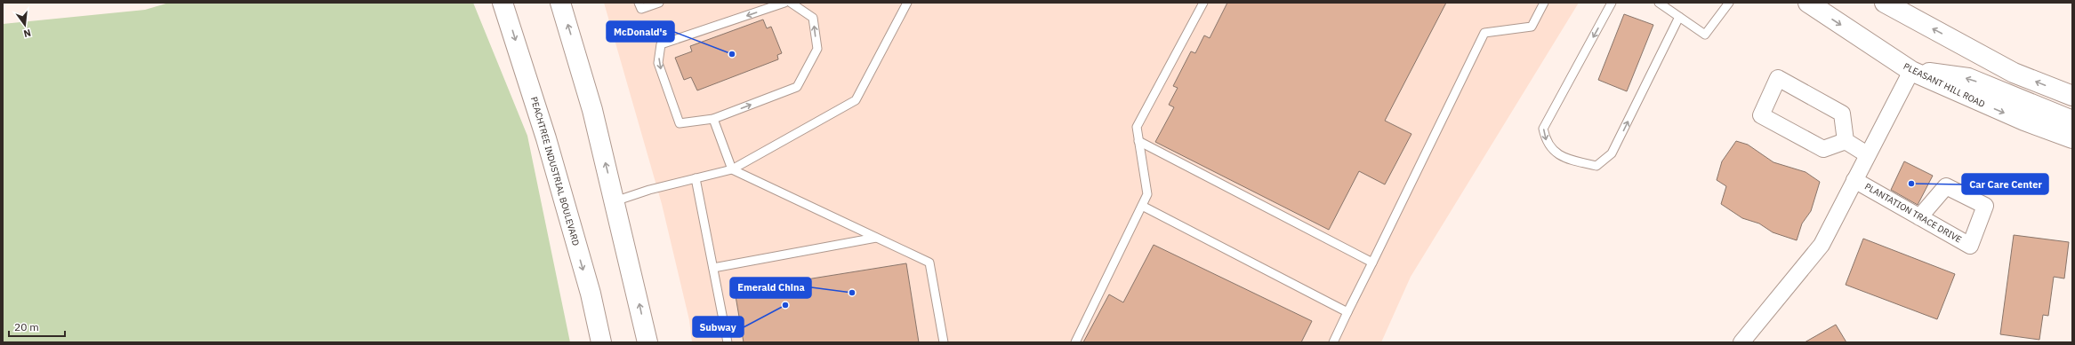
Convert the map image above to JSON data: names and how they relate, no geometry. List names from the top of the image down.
{
  "streets": {
    "highway": ["PLEASANT HILL ROAD", "PEACHTREE INDUSTRIAL BOULEVARD"],
    "street": ["PLANTATION TRACE DRIVE"]
  },
  "crossings": [
    ["PLEASANT HILL ROAD", "PLANTATION TRACE DRIVE"]
  ],
  "places": [
    "McDonald's",
    "Car Care Center",
    "Emerald China",
    "Subway"
  ],
  "scale_bar": "20 m",
  "north": "bottom"
}
